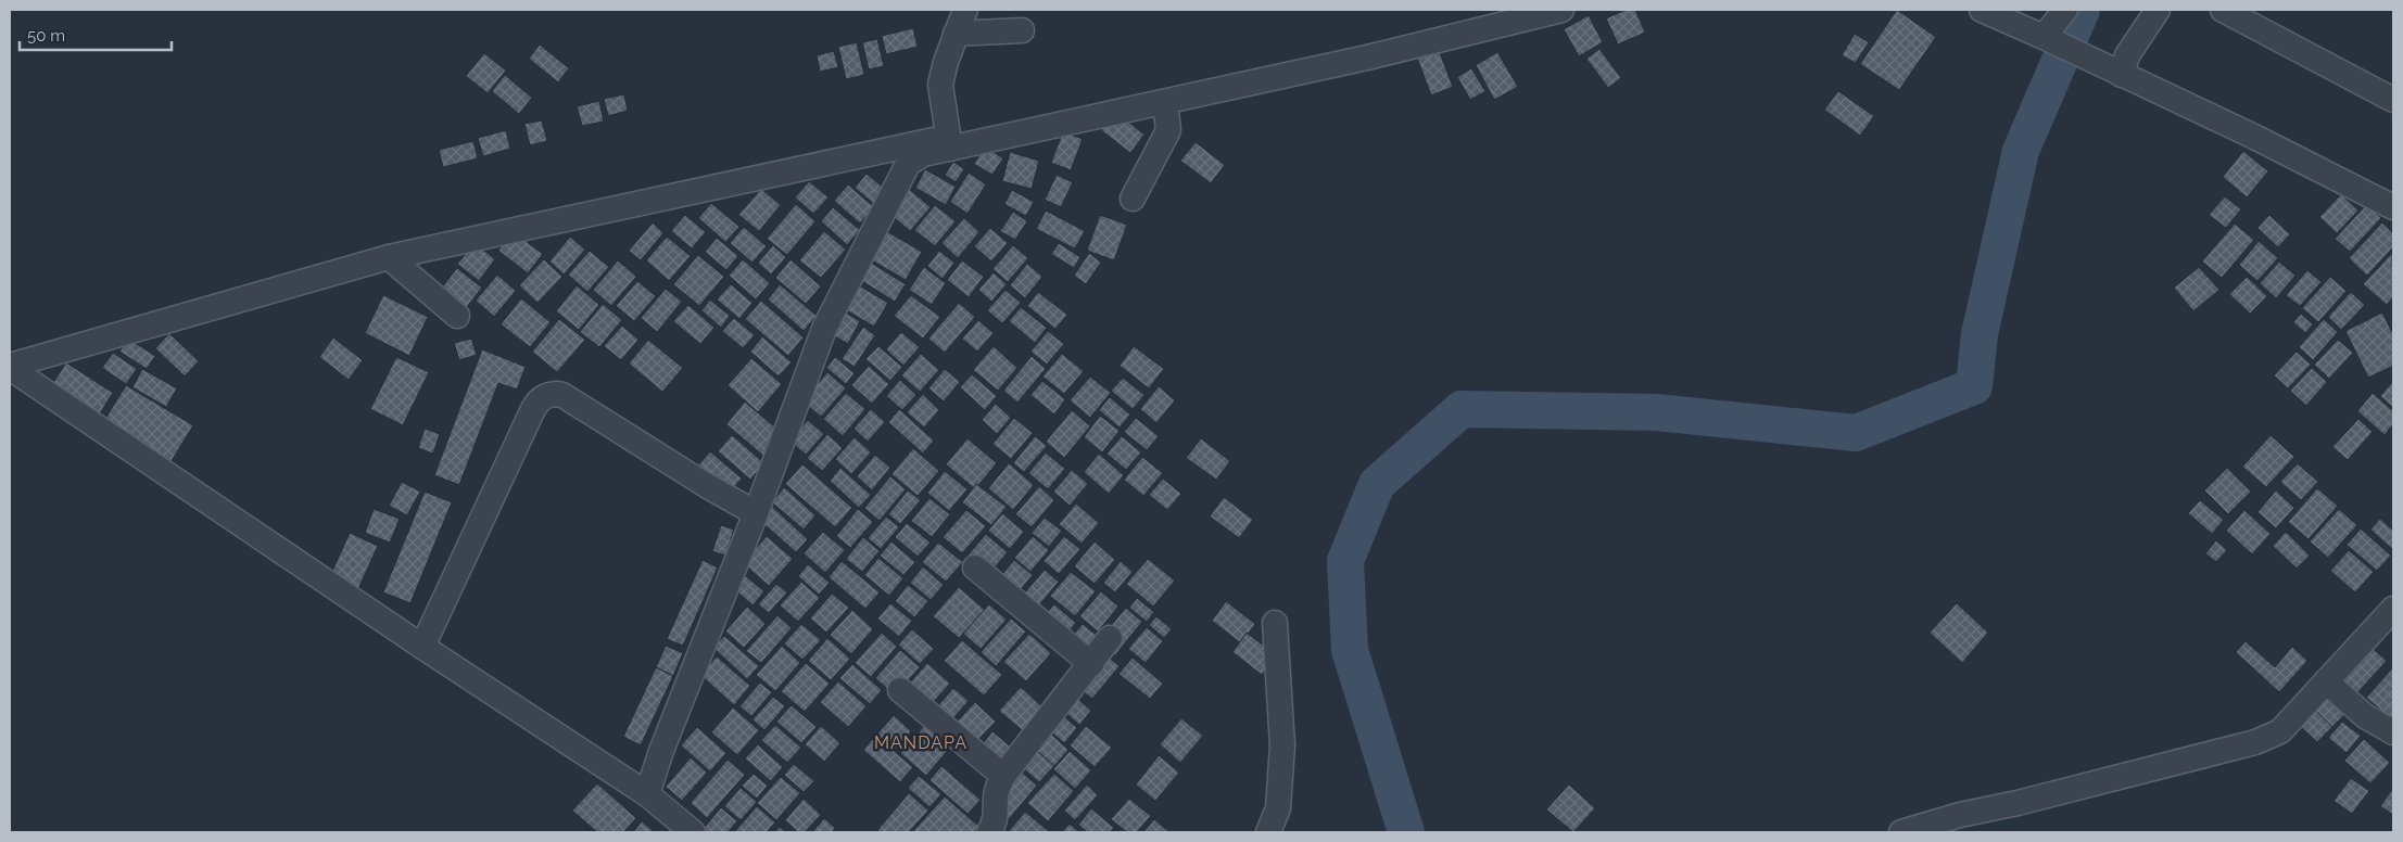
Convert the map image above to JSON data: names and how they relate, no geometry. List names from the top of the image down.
{
  "districts": ["MANDAPA"],
  "scale_bar": "50 m"
}
